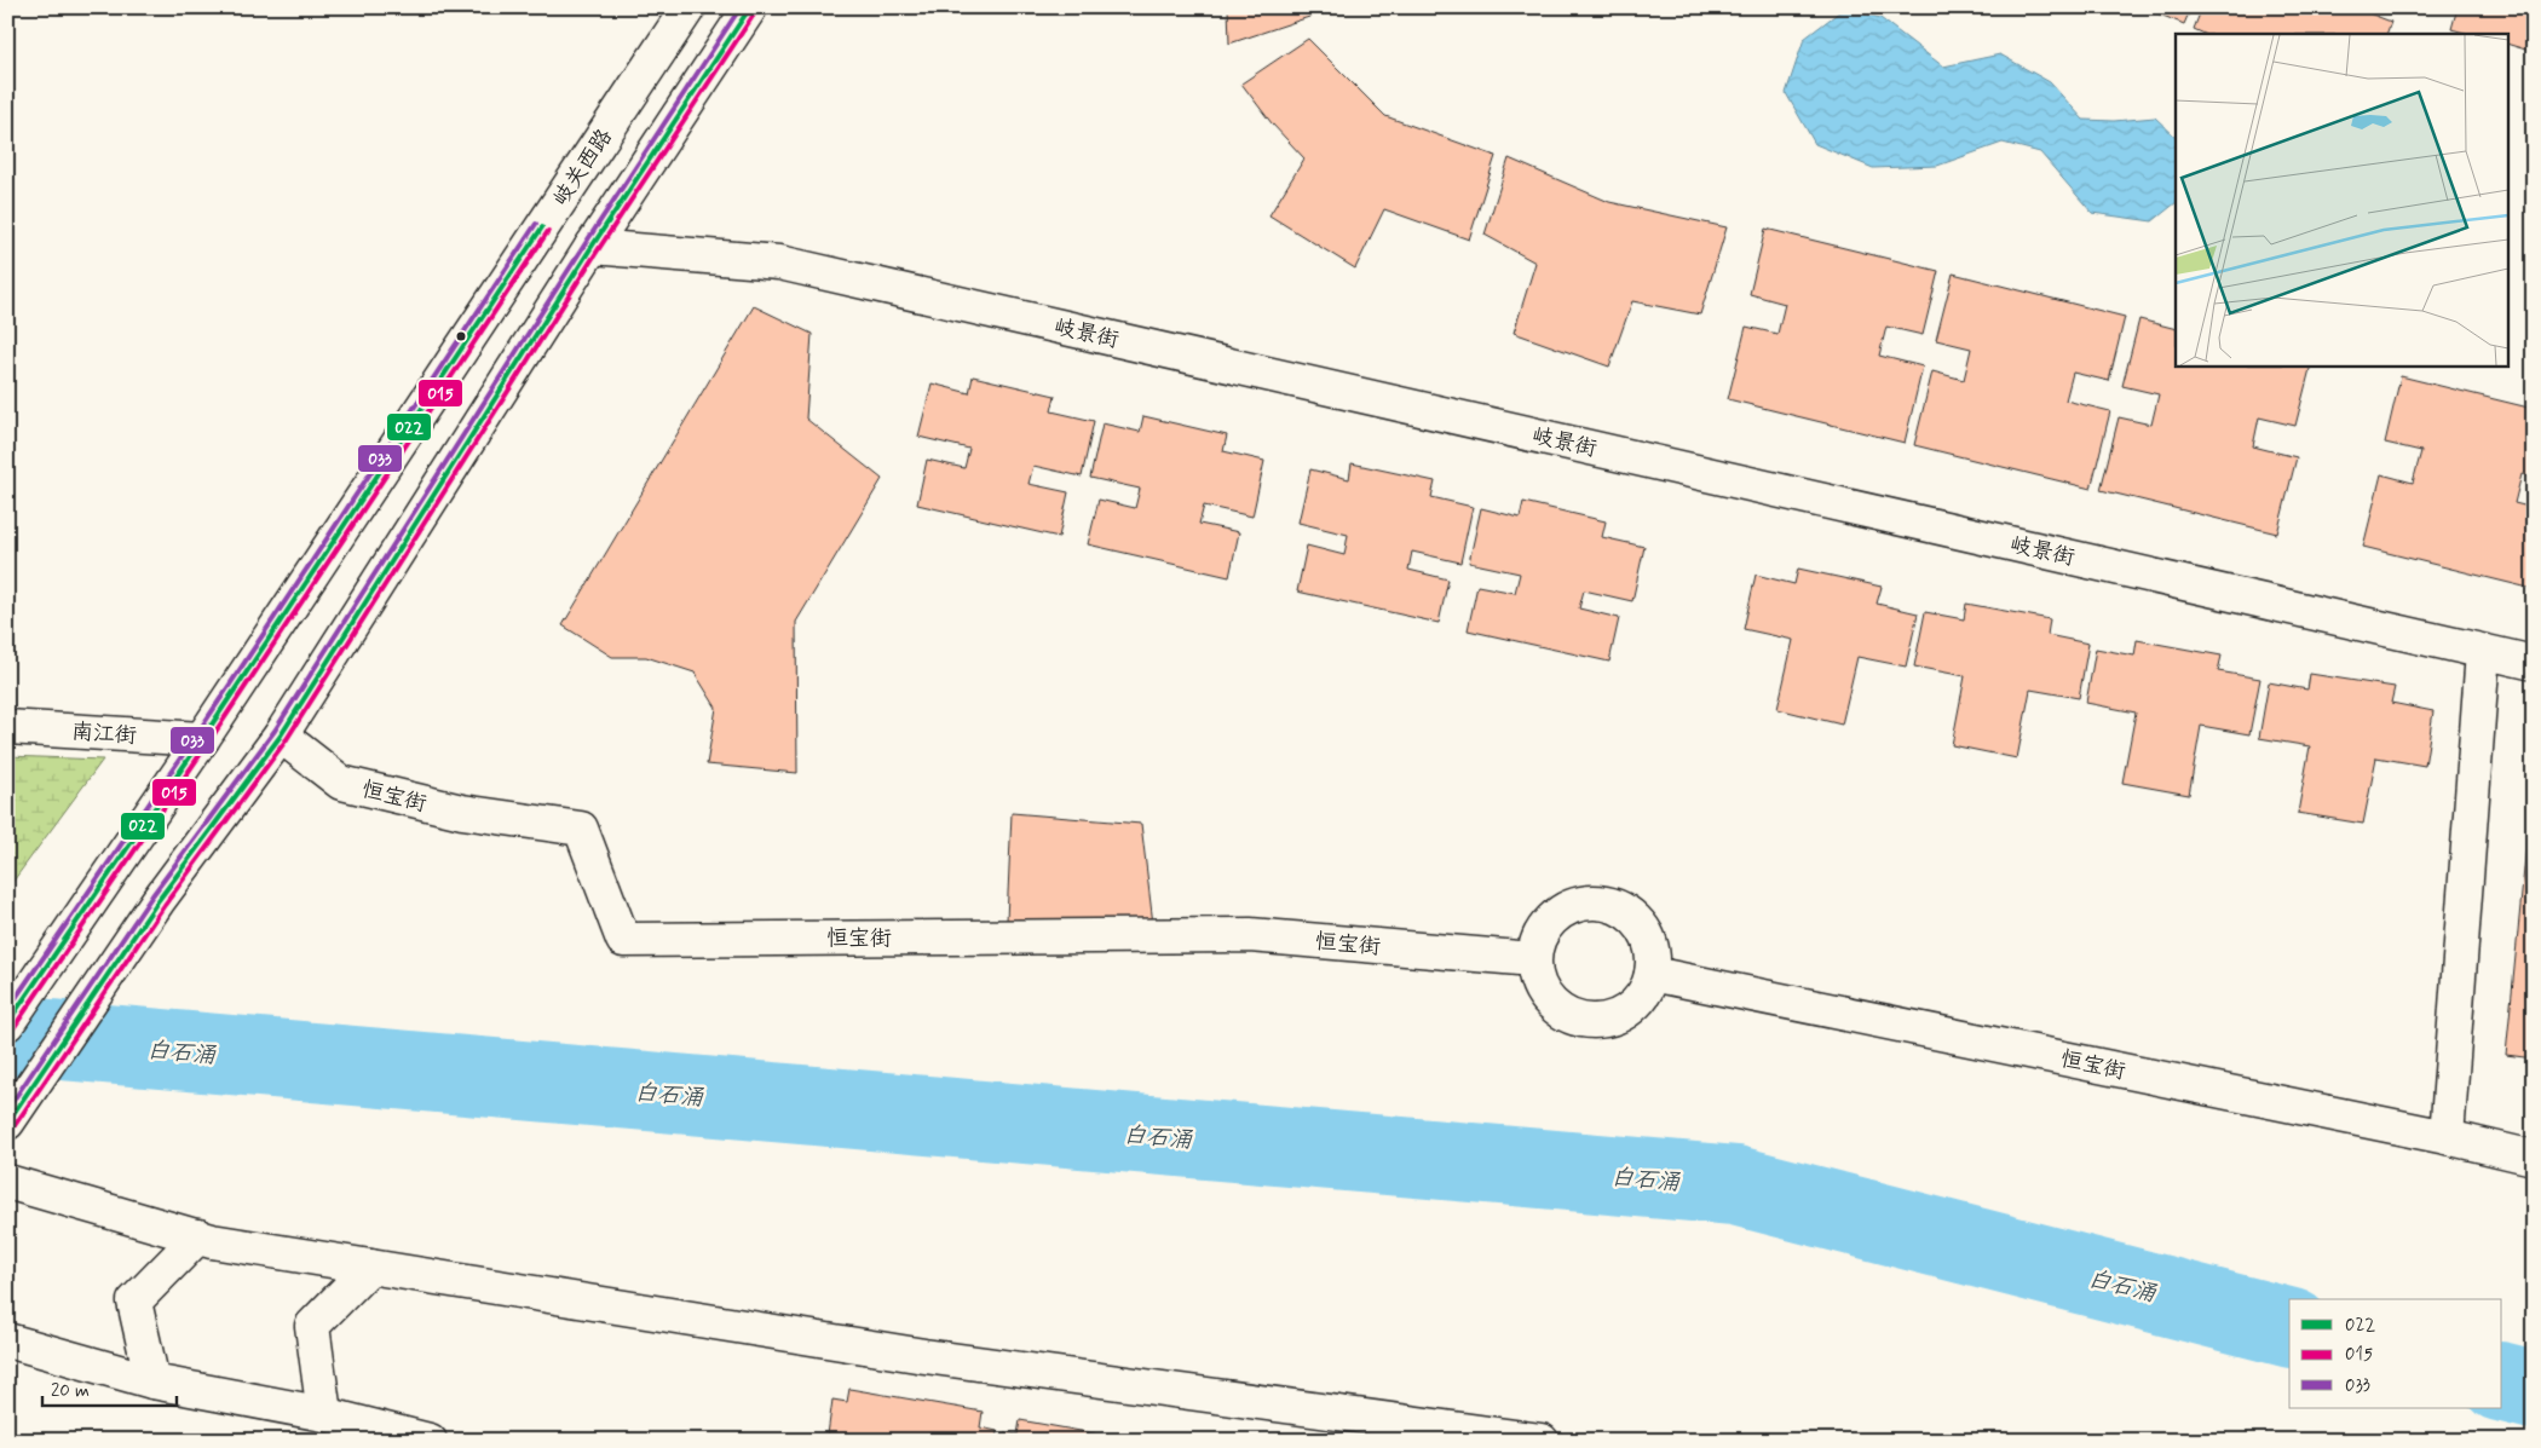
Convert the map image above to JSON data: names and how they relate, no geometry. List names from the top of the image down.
{
  "streets": {
    "street": [
      "岐关西路",
      "岐景街",
      "南江街",
      "恒宝街"
    ]
  },
  "crossings": [
    ["岐关西路", "南江街"]
  ],
  "water": ["白石涌"],
  "lines": ["transit line 022", "transit line 033", "transit line 015"],
  "legend": ["022", "015", "033"],
  "scale_bar": "20 m"
}
